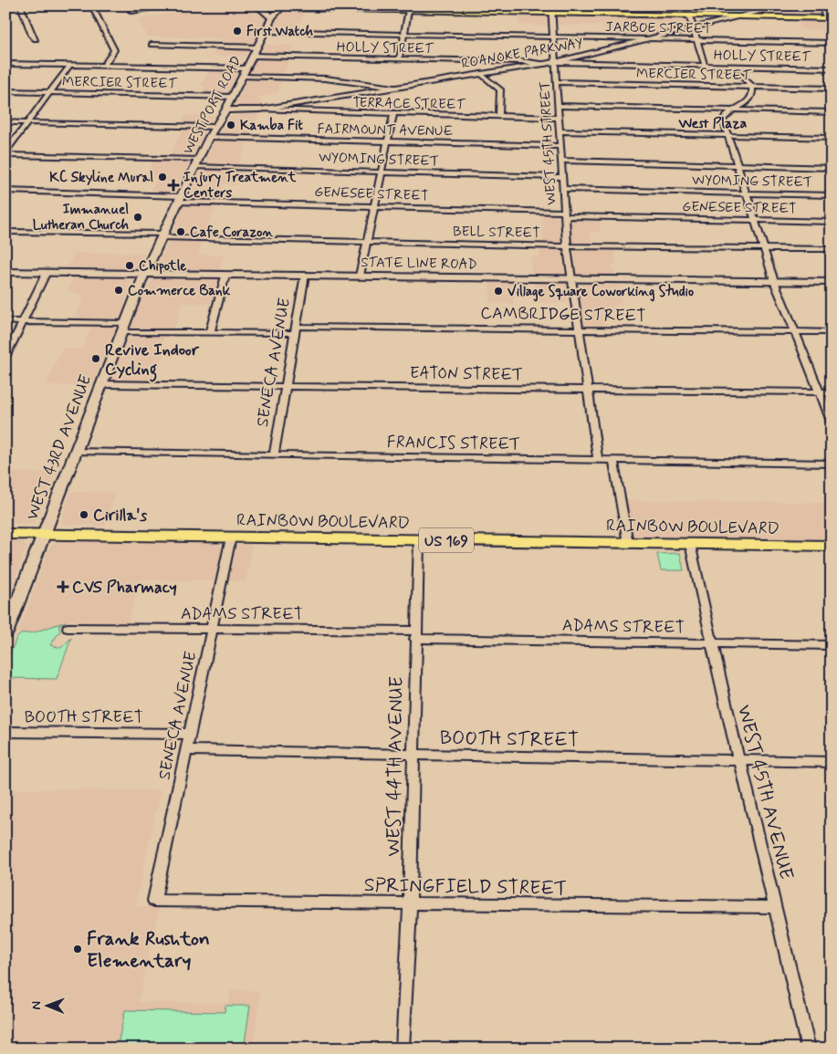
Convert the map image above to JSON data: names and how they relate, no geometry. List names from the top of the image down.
{
  "streets": {
    "main road": ["RAINBOW BOULEVARD", "US 169"],
    "street": [
      "JARBOE STREET",
      "HOLLY STREET",
      "ROANOKE PARKWAY",
      "MERCIER STREET",
      "TERRACE STREET",
      "WESTPORT ROAD",
      "FAIRMOUNT AVENUE",
      "WEST 45TH STREET",
      "WYOMING STREET",
      "GENESEE STREET",
      "BELL STREET",
      "STATE LINE ROAD",
      "CAMBRIDGE STREET",
      "SENECA AVENUE",
      "EATON STREET",
      "FRANCIS STREET",
      "WEST 43RD AVENUE",
      "ADAMS STREET",
      "BOOTH STREET",
      "WEST 44TH AVENUE",
      "WEST 45TH AVENUE",
      "SPRINGFIELD STREET"
    ]
  },
  "crossings": [
    ["JARBOE STREET", "ROANOKE PARKWAY"],
    ["JARBOE STREET", "WESTPORT ROAD"],
    ["JARBOE STREET", "WEST 45TH STREET"],
    ["HOLLY STREET", "ROANOKE PARKWAY"],
    ["HOLLY STREET", "WESTPORT ROAD"],
    ["HOLLY STREET", "WEST 45TH STREET"],
    ["ROANOKE PARKWAY", "TERRACE STREET"],
    ["ROANOKE PARKWAY", "WESTPORT ROAD"],
    ["ROANOKE PARKWAY", "WEST 45TH STREET"],
    ["MERCIER STREET", "WESTPORT ROAD"],
    ["MERCIER STREET", "WEST 45TH STREET"],
    ["TERRACE STREET", "WEST 45TH STREET"],
    ["WESTPORT ROAD", "FAIRMOUNT AVENUE"],
    ["WESTPORT ROAD", "WYOMING STREET"],
    ["WESTPORT ROAD", "GENESEE STREET"],
    ["WESTPORT ROAD", "BELL STREET"],
    ["WESTPORT ROAD", "STATE LINE ROAD"],
    ["WESTPORT ROAD", "WEST 43RD AVENUE"],
    ["FAIRMOUNT AVENUE", "WEST 45TH STREET"],
    ["WEST 45TH STREET", "WYOMING STREET"],
    ["WEST 45TH STREET", "GENESEE STREET"],
    ["WEST 45TH STREET", "BELL STREET"],
    ["WEST 45TH STREET", "STATE LINE ROAD"],
    ["STATE LINE ROAD", "SENECA AVENUE"],
    ["STATE LINE ROAD", "WEST 43RD AVENUE"],
    ["CAMBRIDGE STREET", "SENECA AVENUE"],
    ["CAMBRIDGE STREET", "WEST 43RD AVENUE"],
    ["SENECA AVENUE", "EATON STREET"],
    ["SENECA AVENUE", "FRANCIS STREET"],
    ["SENECA AVENUE", "RAINBOW BOULEVARD"],
    ["SENECA AVENUE", "ADAMS STREET"],
    ["SENECA AVENUE", "BOOTH STREET"],
    ["SENECA AVENUE", "SPRINGFIELD STREET"],
    ["EATON STREET", "WEST 43RD AVENUE"],
    ["FRANCIS STREET", "WEST 43RD AVENUE"],
    ["WEST 43RD AVENUE", "RAINBOW BOULEVARD"],
    ["RAINBOW BOULEVARD", "WEST 44TH AVENUE"],
    ["RAINBOW BOULEVARD", "WEST 45TH AVENUE"],
    ["ADAMS STREET", "WEST 44TH AVENUE"],
    ["ADAMS STREET", "WEST 45TH AVENUE"],
    ["BOOTH STREET", "WEST 44TH AVENUE"],
    ["BOOTH STREET", "WEST 45TH AVENUE"],
    ["WEST 44TH AVENUE", "SPRINGFIELD STREET"],
    ["WEST 45TH AVENUE", "SPRINGFIELD STREET"]
  ],
  "districts": ["West Plaza"],
  "places": {
    "other": [
      "First Watch",
      "Kamba Fit",
      "KC Skyline Mural",
      "Immanuel Lutheran Church",
      "Cafe Corazon",
      "Chipotle",
      "Commerce Bank",
      "Village Square Coworking Studio",
      "Revive Indoor Cycling",
      "Cirilla's",
      "Frank Rushton Elementary"
    ],
    "health": ["Injury Treatment Centers", "CVS Pharmacy"]
  },
  "north": "left"
}
